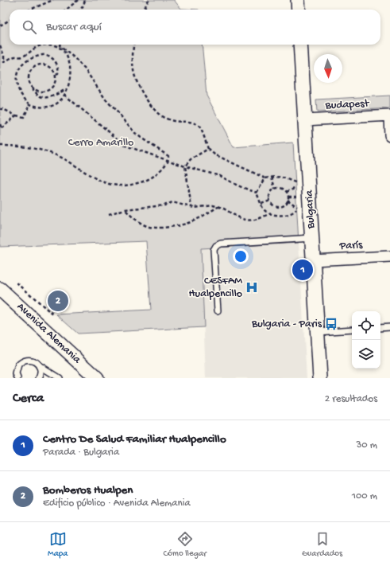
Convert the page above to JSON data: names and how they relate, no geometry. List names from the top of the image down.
{
  "streets": {
    "street": [
      "Budapest",
      "Bulgaria",
      "París",
      "Avenida Alemania"
    ]
  },
  "crossings": [
    ["Budapest", "Bulgaria"],
    ["Bulgaria", "París"]
  ],
  "parks": ["Cerro Amarillo"],
  "places": {
    "hospital": ["CESFAM Hualpencillo"],
    "bus stop": ["Bulgaria - Paris"]
  },
  "north": "bottom",
  "page": {
    "search": "Buscar aquí",
    "pins": ["1", "2"],
    "heading": ["Cerca", "2 resultados"],
    "list": [
      {
        "mark": "1",
        "name": "Centro De Salud Familiar Hualpencillo",
        "note": "Parada · Bulgaria",
        "value": "30 m"
      },
      {
        "mark": "2",
        "name": "Bomberos Hualpen",
        "note": "Edificio público · Avenida Alemania",
        "value": "100 m"
      }
    ],
    "nav": ["Mapa", "Cómo llegar", "Guardados"]
  }
}
